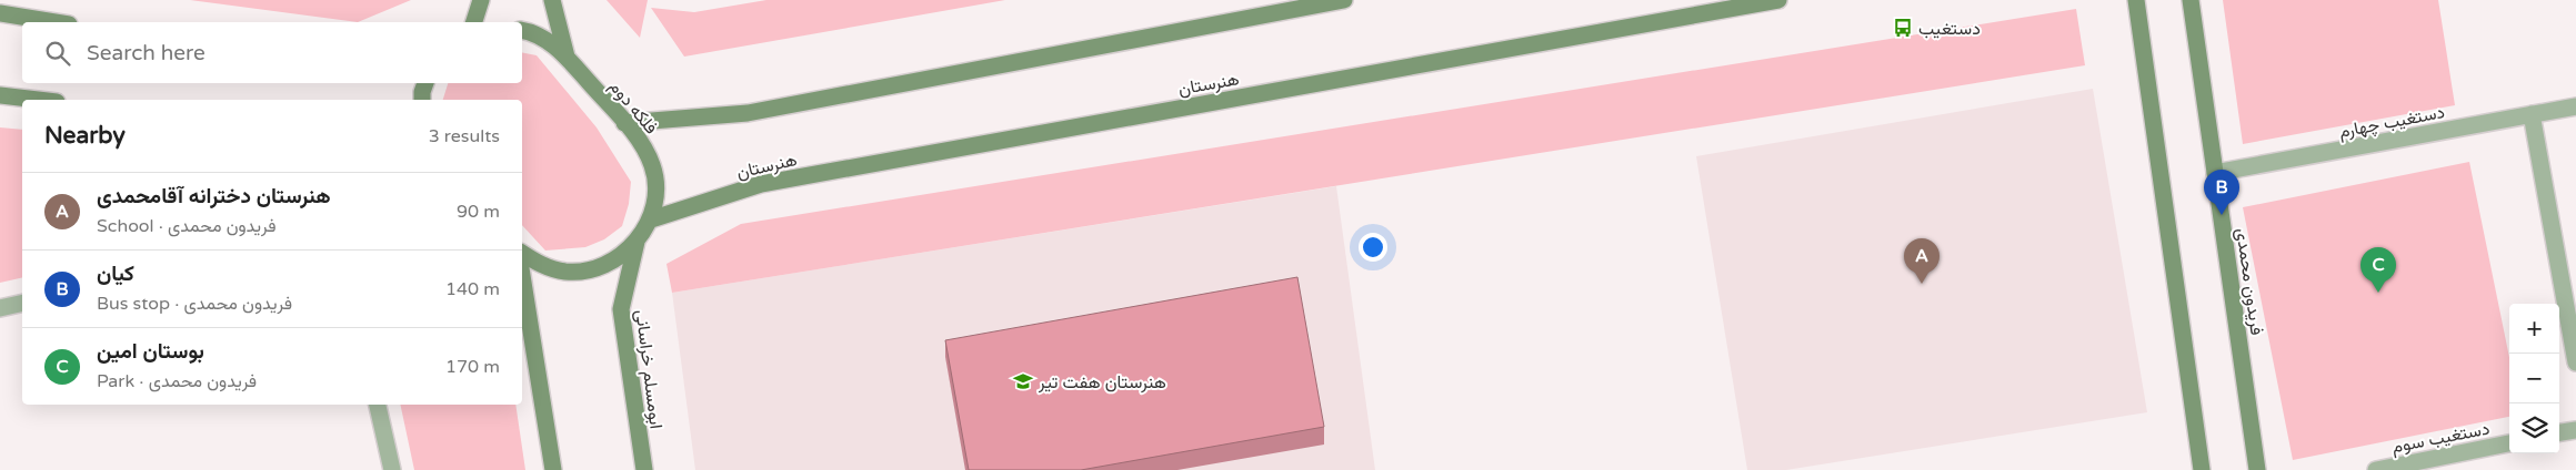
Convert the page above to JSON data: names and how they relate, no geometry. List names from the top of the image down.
{
  "streets": {
    "main road": [
      "هنرستان",
      "فلکه دوم",
      "فریدون محمدی",
      "ابومسلم خراسانی"
    ],
    "street": ["دستغیب چهارم", "دستغیب سوم"]
  },
  "crossings": [
    ["هنرستان", "فلکه دوم"],
    ["فلکه دوم", "ابومسلم خراسانی"],
    ["دستغیب چهارم", "فریدون محمدی"]
  ],
  "places": {
    "bus stop": ["دستغیب"],
    "school or university": ["هنرستان هفت تیر"]
  },
  "page": {
    "search": "Search here",
    "heading": ["Nearby", "3 results"],
    "pins": ["B", "A", "C"],
    "list": [
      {
        "mark": "A",
        "name": "هنرستان دخترانه آقامحمدی",
        "note": "School · فریدون محمدی",
        "value": "90 m"
      },
      {
        "mark": "B",
        "name": "کیان",
        "note": "Bus stop · فریدون محمدی",
        "value": "140 m"
      },
      {
        "mark": "C",
        "name": "بوستان امین",
        "note": "Park · فریدون محمدی",
        "value": "170 m"
      }
    ],
    "map_buttons": ["+", "−"]
  }
}
